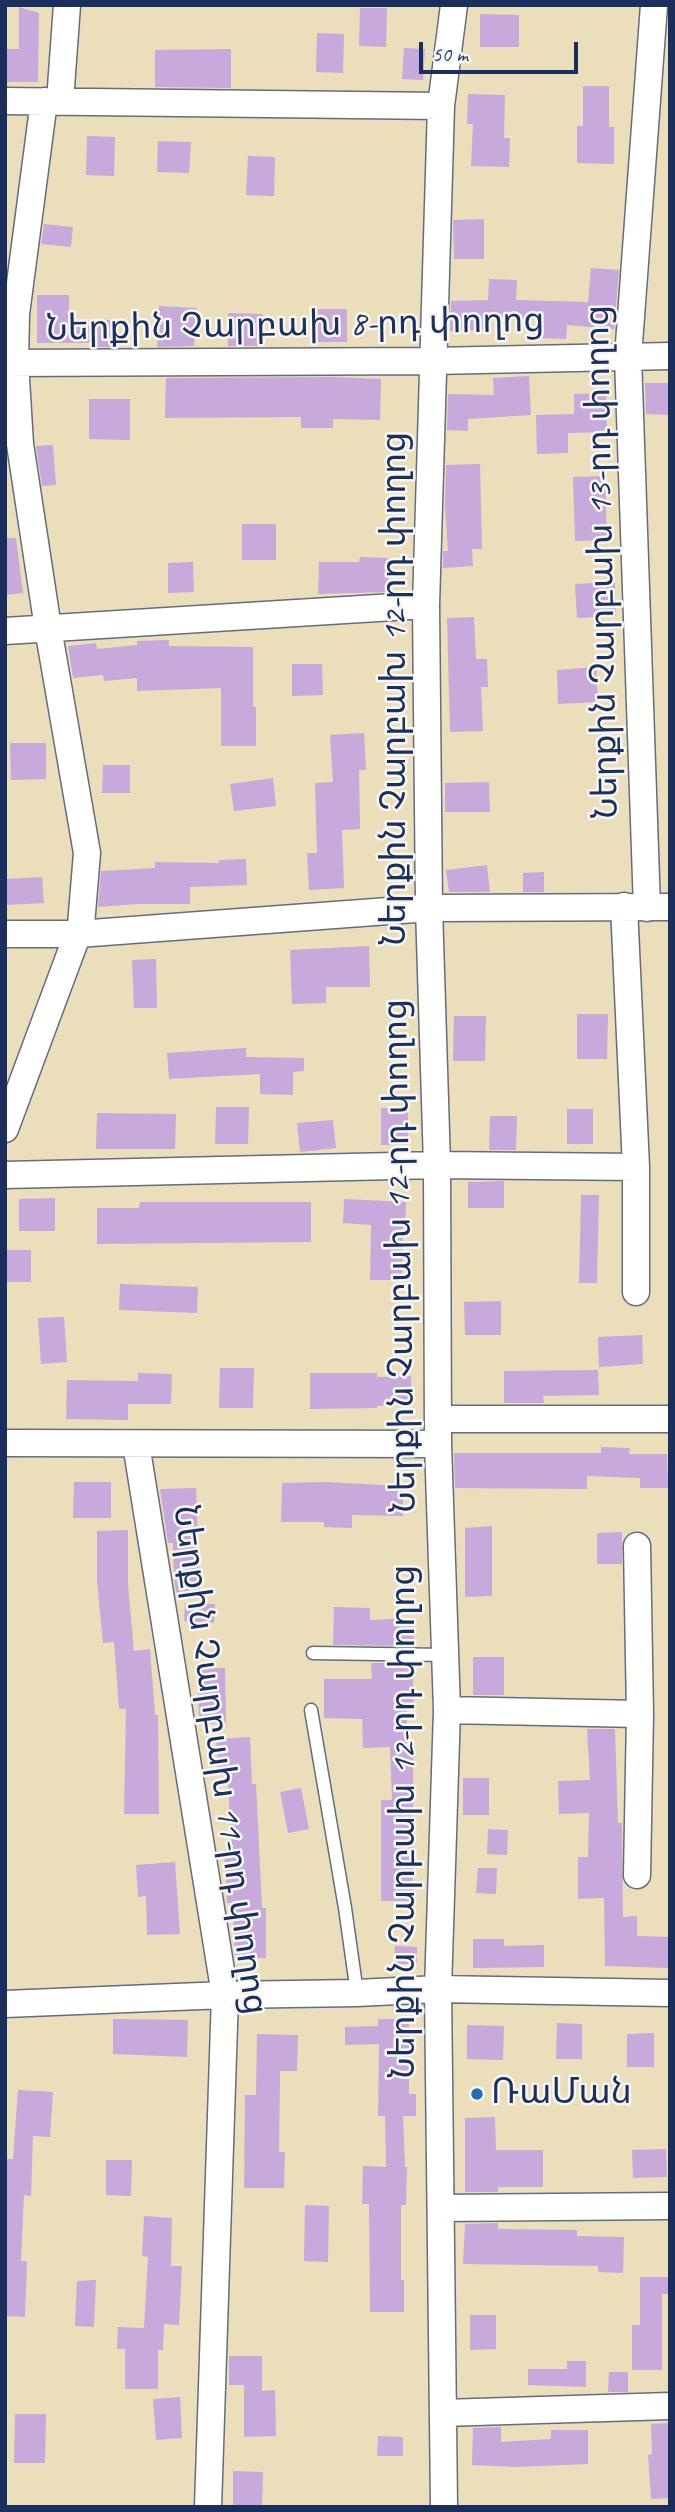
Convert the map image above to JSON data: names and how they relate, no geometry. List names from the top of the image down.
{
  "streets": {
    "street": [
      "Ներքին Չարբախ 8-րդ փողոց",
      "Ներքին Չարբախ 13-րդ փողոց",
      "Ներքին Չարբախ 12-րդ փողոց",
      "Ներքին Չարբախ 11-րդ փողոց"
    ]
  },
  "crossings": [
    ["Ներքին Չարբախ 8-րդ փողոց", "Ներքին Չարբախ 13-րդ փողոց"],
    ["Ներքին Չարբախ 8-րդ փողոց", "Ներքին Չարբախ 12-րդ փողոց"]
  ],
  "places": ["ՌաՄան"],
  "scale_bar": "50 m"
}
